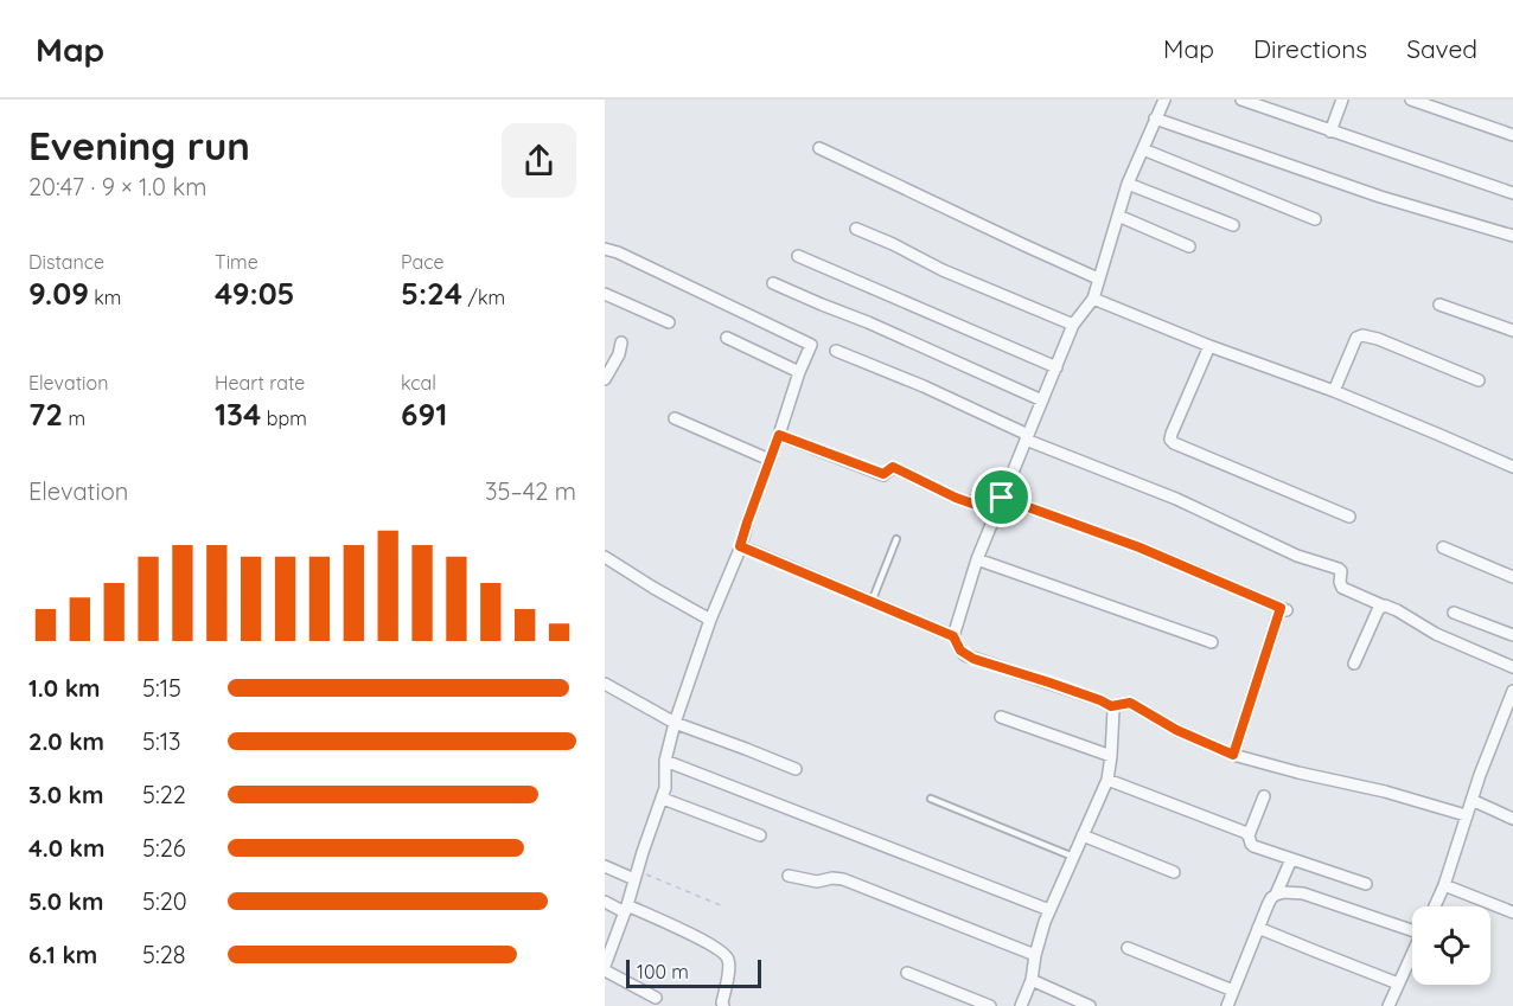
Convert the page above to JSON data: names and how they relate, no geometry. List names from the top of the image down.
{
  "scale_bar": "100 m",
  "page": {
    "header": "Map",
    "nav": ["Map", "Directions", "Saved"],
    "heading": ["Evening run", "20:47 · 9 × 1.0 km"],
    "stats": [
      ["Distance", "9.09 km"],
      ["Time", "49:05"],
      ["Pace", "5:24 /km"],
      ["Elevation", "72 m"],
      ["Heart rate", "134 bpm"],
      ["kcal", "691"]
    ],
    "chart": ["Elevation", "35–42 m"],
    "list": [
      {
        "name": "1.0 km",
        "note": "5:15"
      },
      {
        "name": "2.0 km",
        "note": "5:13"
      },
      {
        "name": "3.0 km",
        "note": "5:22"
      },
      {
        "name": "4.0 km",
        "note": "5:26"
      },
      {
        "name": "5.0 km",
        "note": "5:20"
      },
      {
        "name": "6.1 km",
        "note": "5:28"
      }
    ],
    "scale": "100 m"
  }
}
